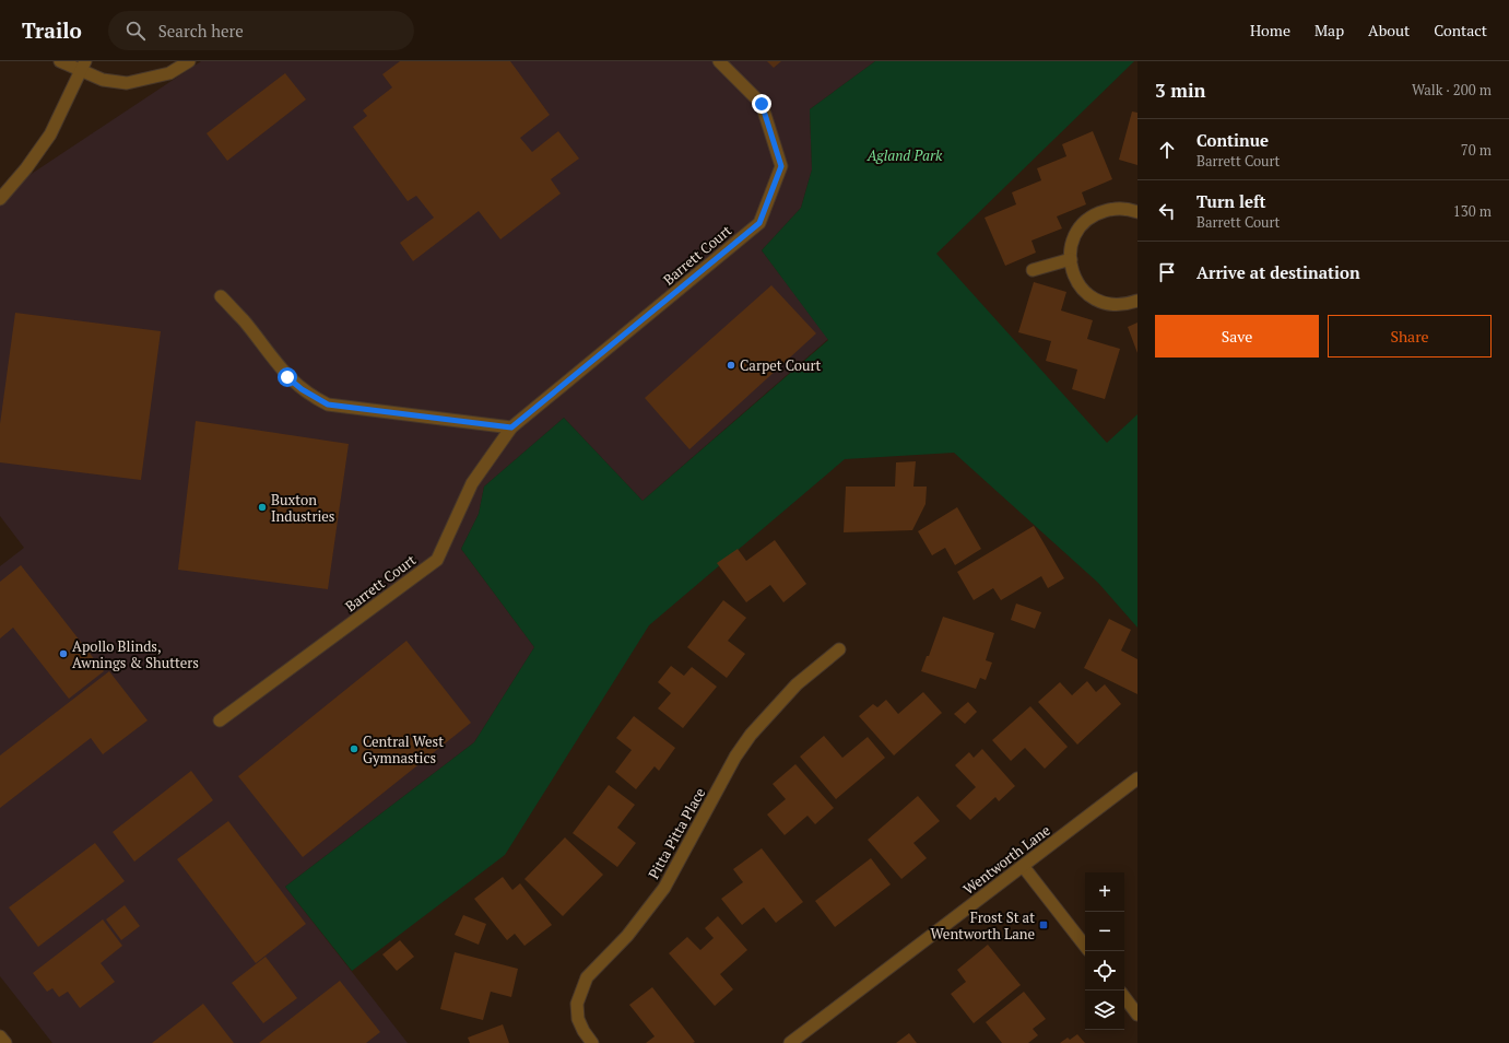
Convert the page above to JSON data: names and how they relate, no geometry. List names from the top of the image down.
{
  "streets": {
    "street": ["Barrett Court", "Pitta Pitta Place", "Wentworth Lane"]
  },
  "parks": ["Agland Park"],
  "places": {
    "other": [
      "Carpet Court",
      "Buxton Industries",
      "Apollo Blinds, Awnings & Shutters",
      "Central West Gymnastics"
    ],
    "transit": ["Frost St at Wentworth Lane"]
  },
  "page": {
    "header": "Trailo",
    "search": "Search here",
    "nav": [
      "Home",
      "Map",
      "About",
      "Contact"
    ],
    "heading": ["3 min", "Walk · 200 m"],
    "list": [
      ["Continue", "Barrett Court", "70 m"],
      ["Turn left", "Barrett Court", "130 m"],
      "Arrive at destination"
    ],
    "buttons": ["Save", "Share"],
    "map_buttons": ["+", "−"]
  }
}
